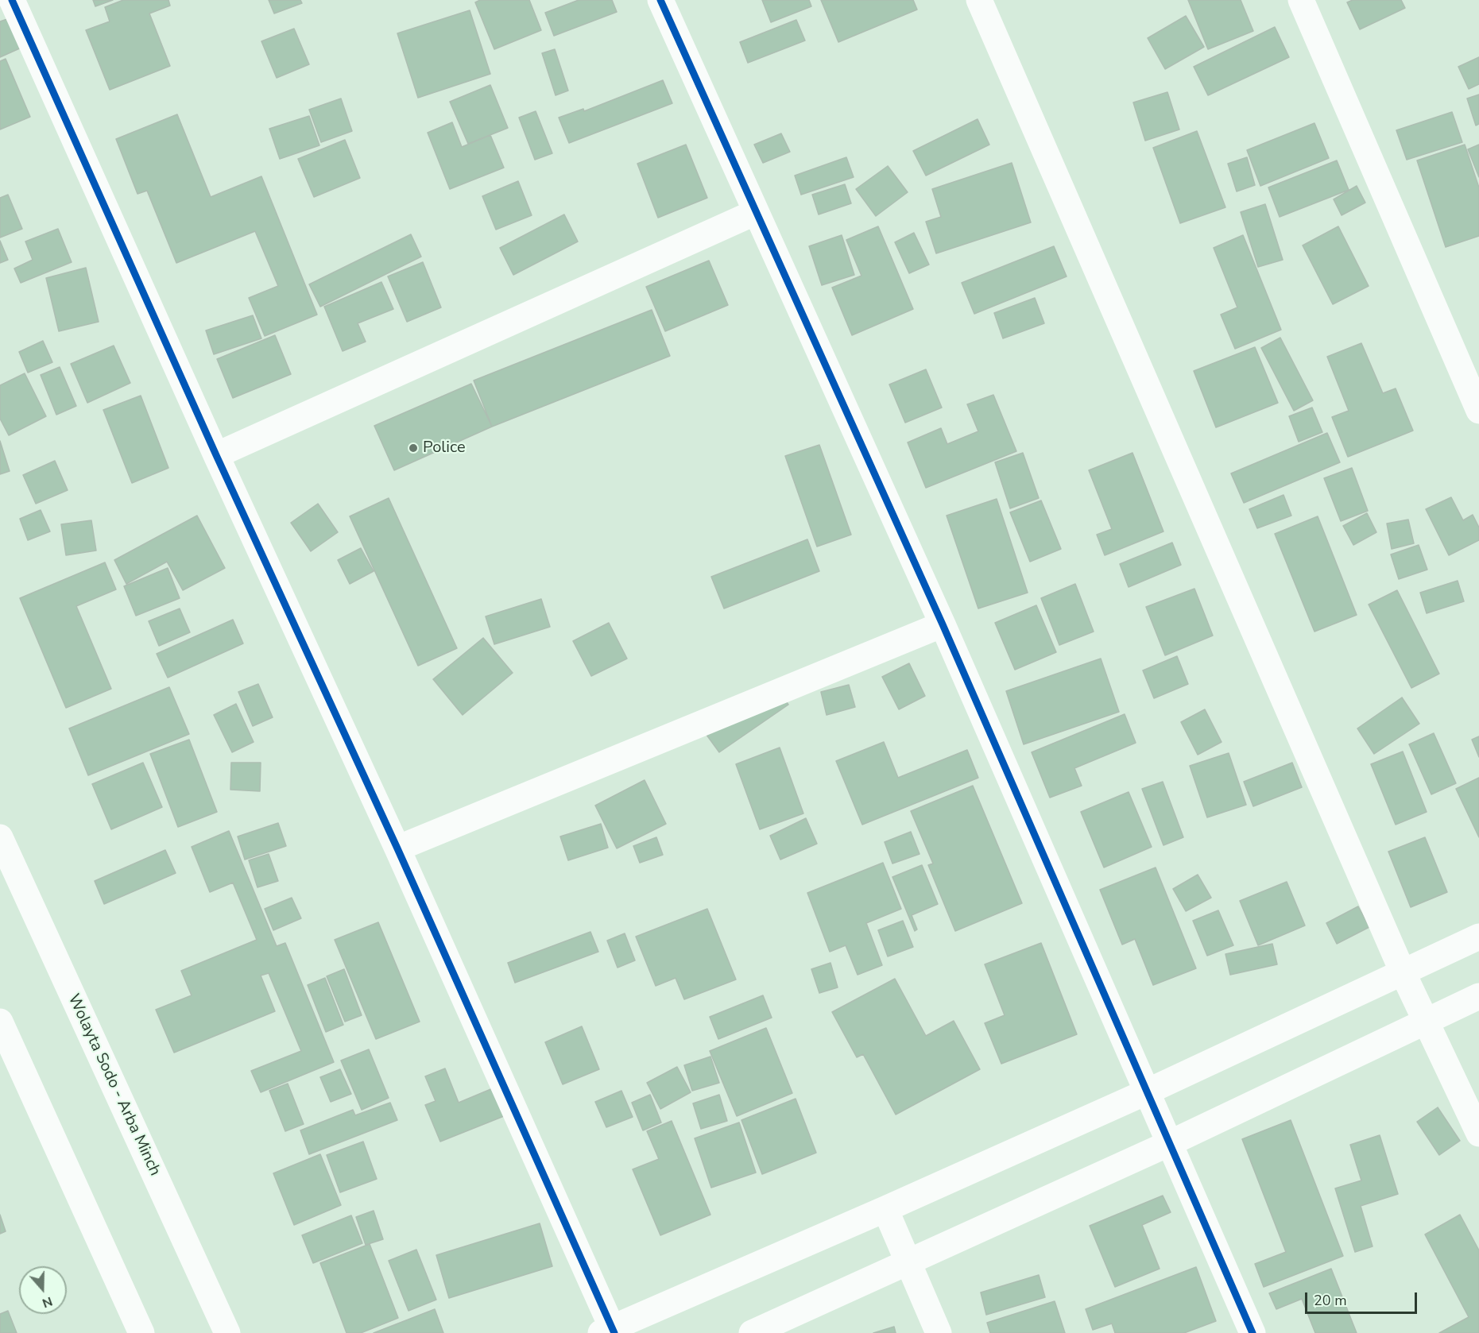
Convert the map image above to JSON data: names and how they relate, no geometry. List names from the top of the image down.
{
  "streets": {
    "main road": ["Wolayta Sodo - Arba Minch"]
  },
  "places": ["Police"],
  "scale_bar": "20 m",
  "north": "bottom"
}
